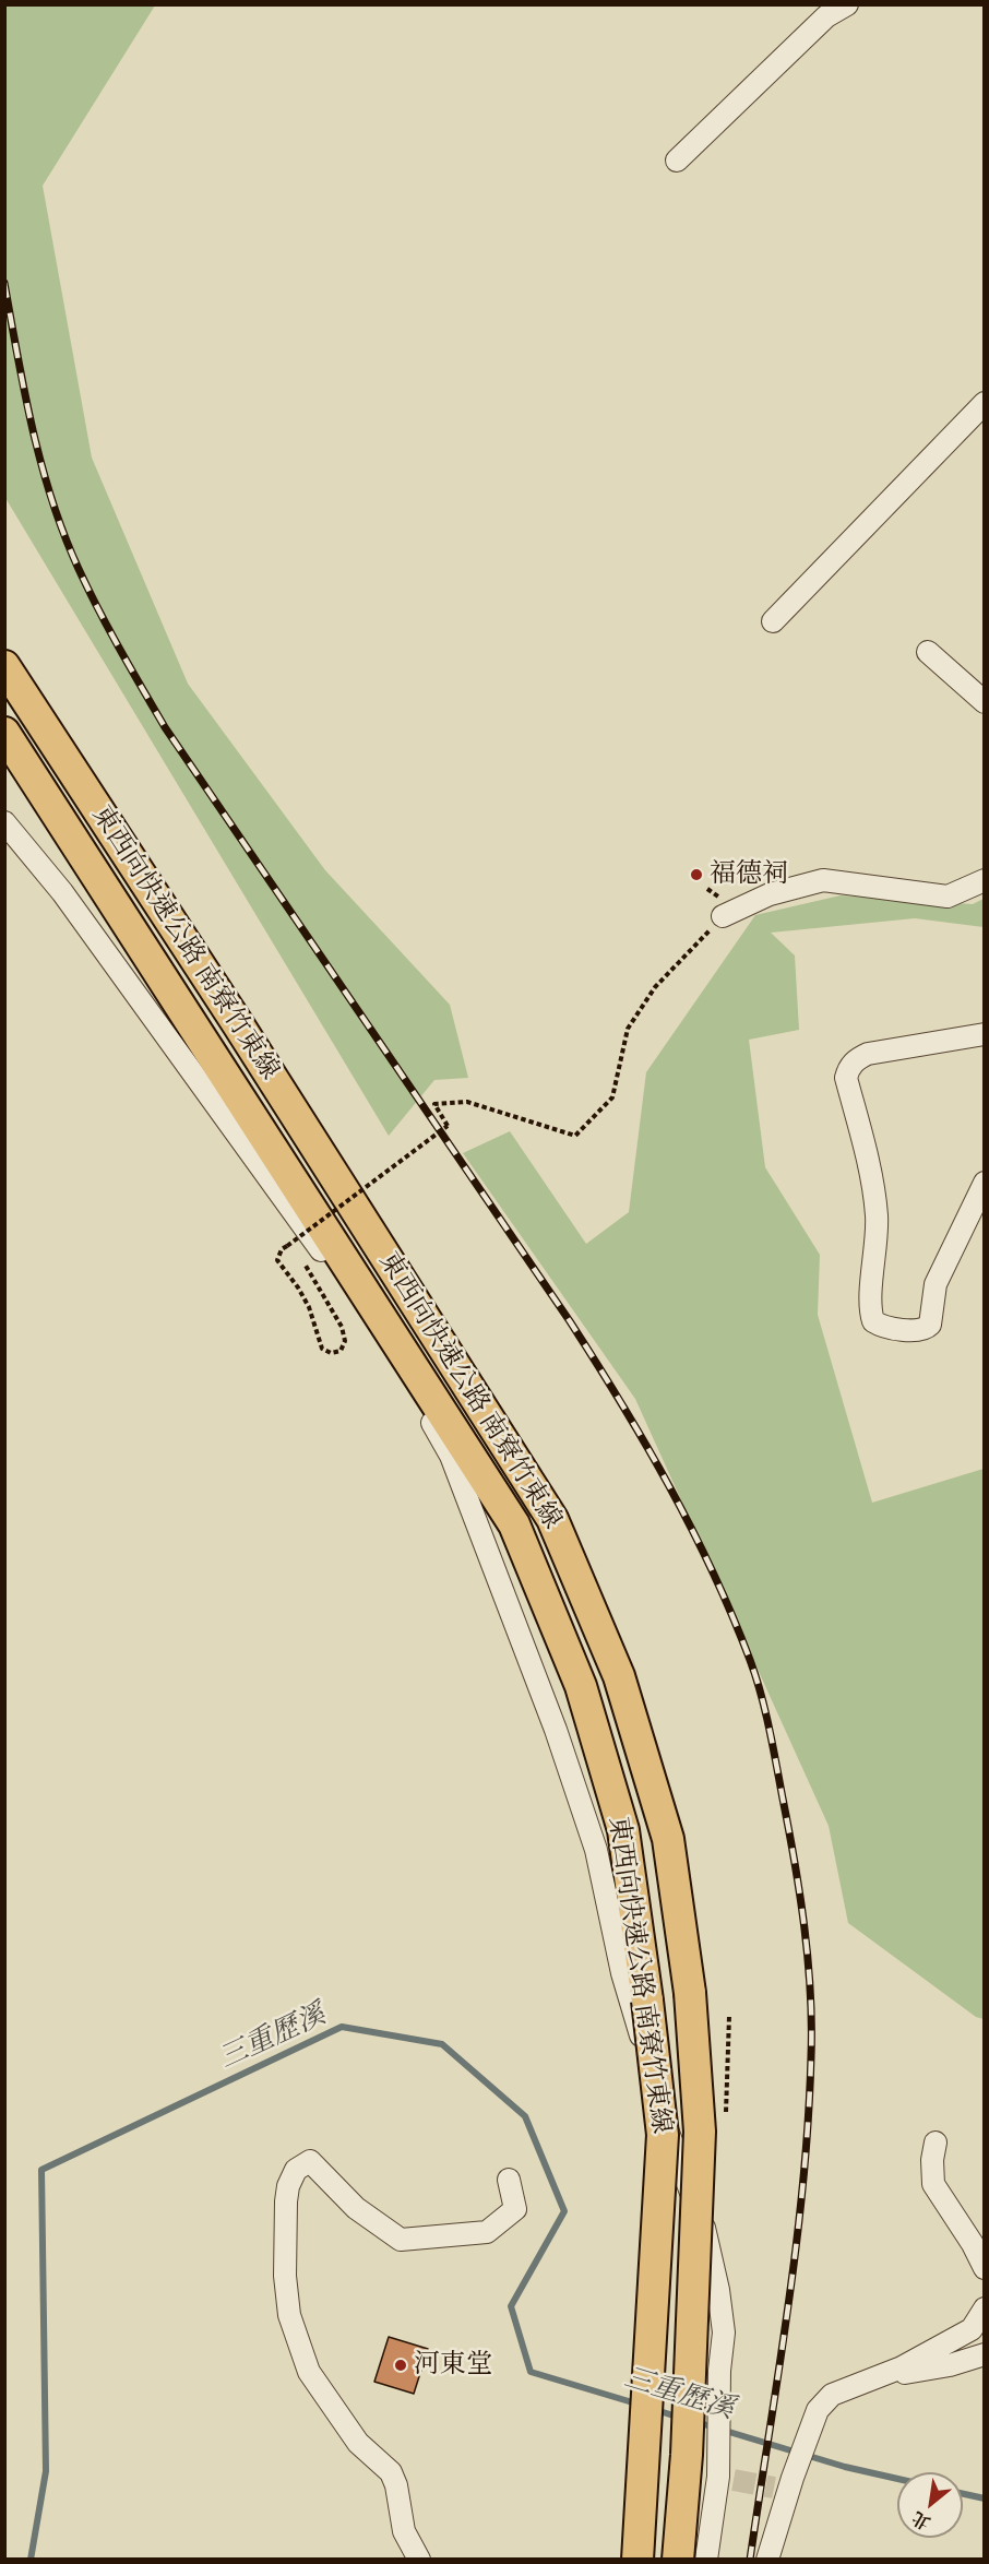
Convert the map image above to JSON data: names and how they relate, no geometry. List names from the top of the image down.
{
  "streets": {
    "highway": ["東西向快速公路 南寮竹東線"]
  },
  "water": ["三重歷溪"],
  "places": ["福德祠", "河東堂"],
  "north": "bottom left"
}
